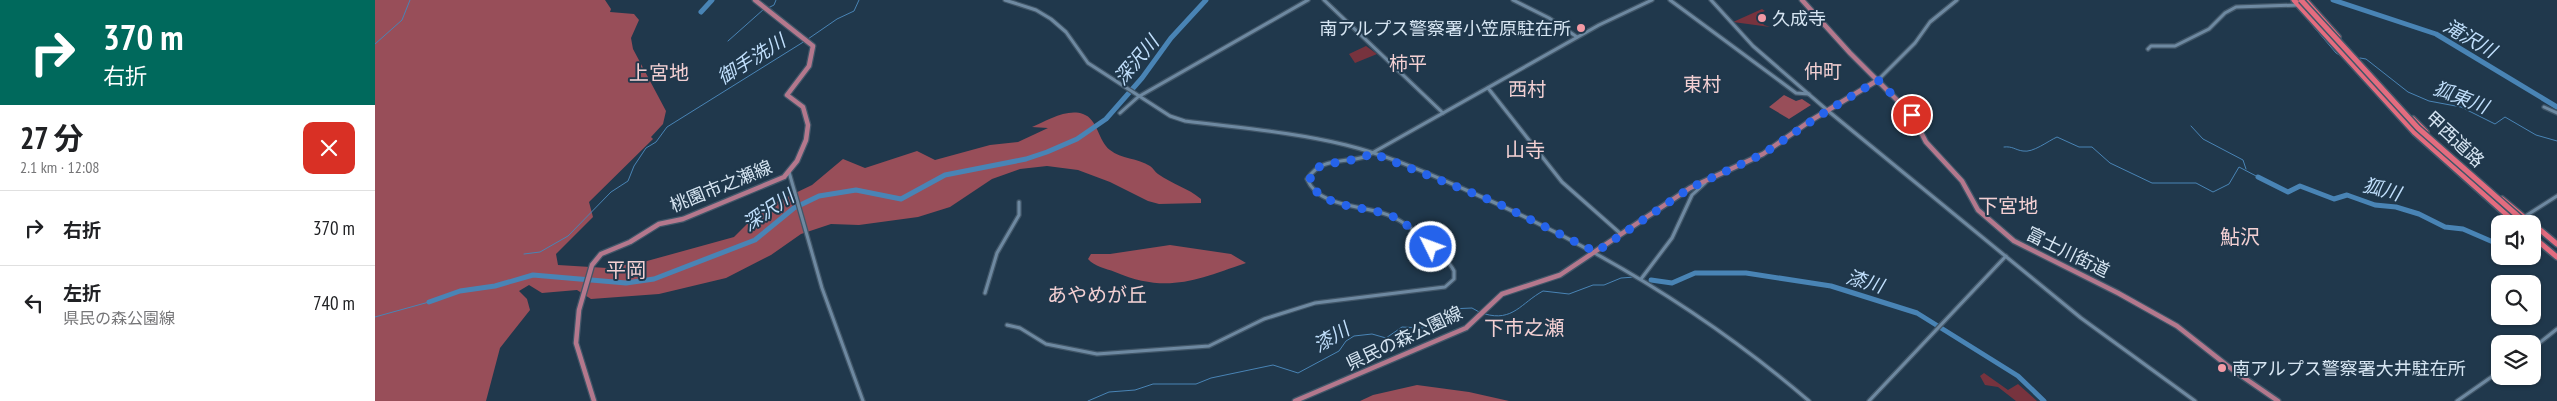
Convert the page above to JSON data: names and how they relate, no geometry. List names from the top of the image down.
{
  "streets": {
    "highway": ["甲西道路"],
    "main road": ["桃園市之瀬線", "富士川街道", "県民の森公園線"]
  },
  "crossings": [
    ["富士川街道", "県民の森公園線"]
  ],
  "districts": [
    "柿平",
    "仲町",
    "上宮地",
    "東村",
    "西村",
    "山寺",
    "下宮地",
    "鮎沢",
    "平岡",
    "あやめが丘",
    "下市之瀬"
  ],
  "water": [
    "滝沢川",
    "御手洗川",
    "深沢川",
    "狐東川",
    "狐川",
    "漆川"
  ],
  "places": ["久成寺", "南アルプス警察署小笠原駐在所", "南アルプス警察署大井駐在所"],
  "page": {
    "turn": ["370 m", "右折"],
    "heading": ["27 分", "2.1 km · 12:08"],
    "list": [
      {
        "name": "右折",
        "value": "370 m"
      },
      {
        "name": "左折",
        "note": "県民の森公園線",
        "value": "740 m"
      }
    ]
  }
}
